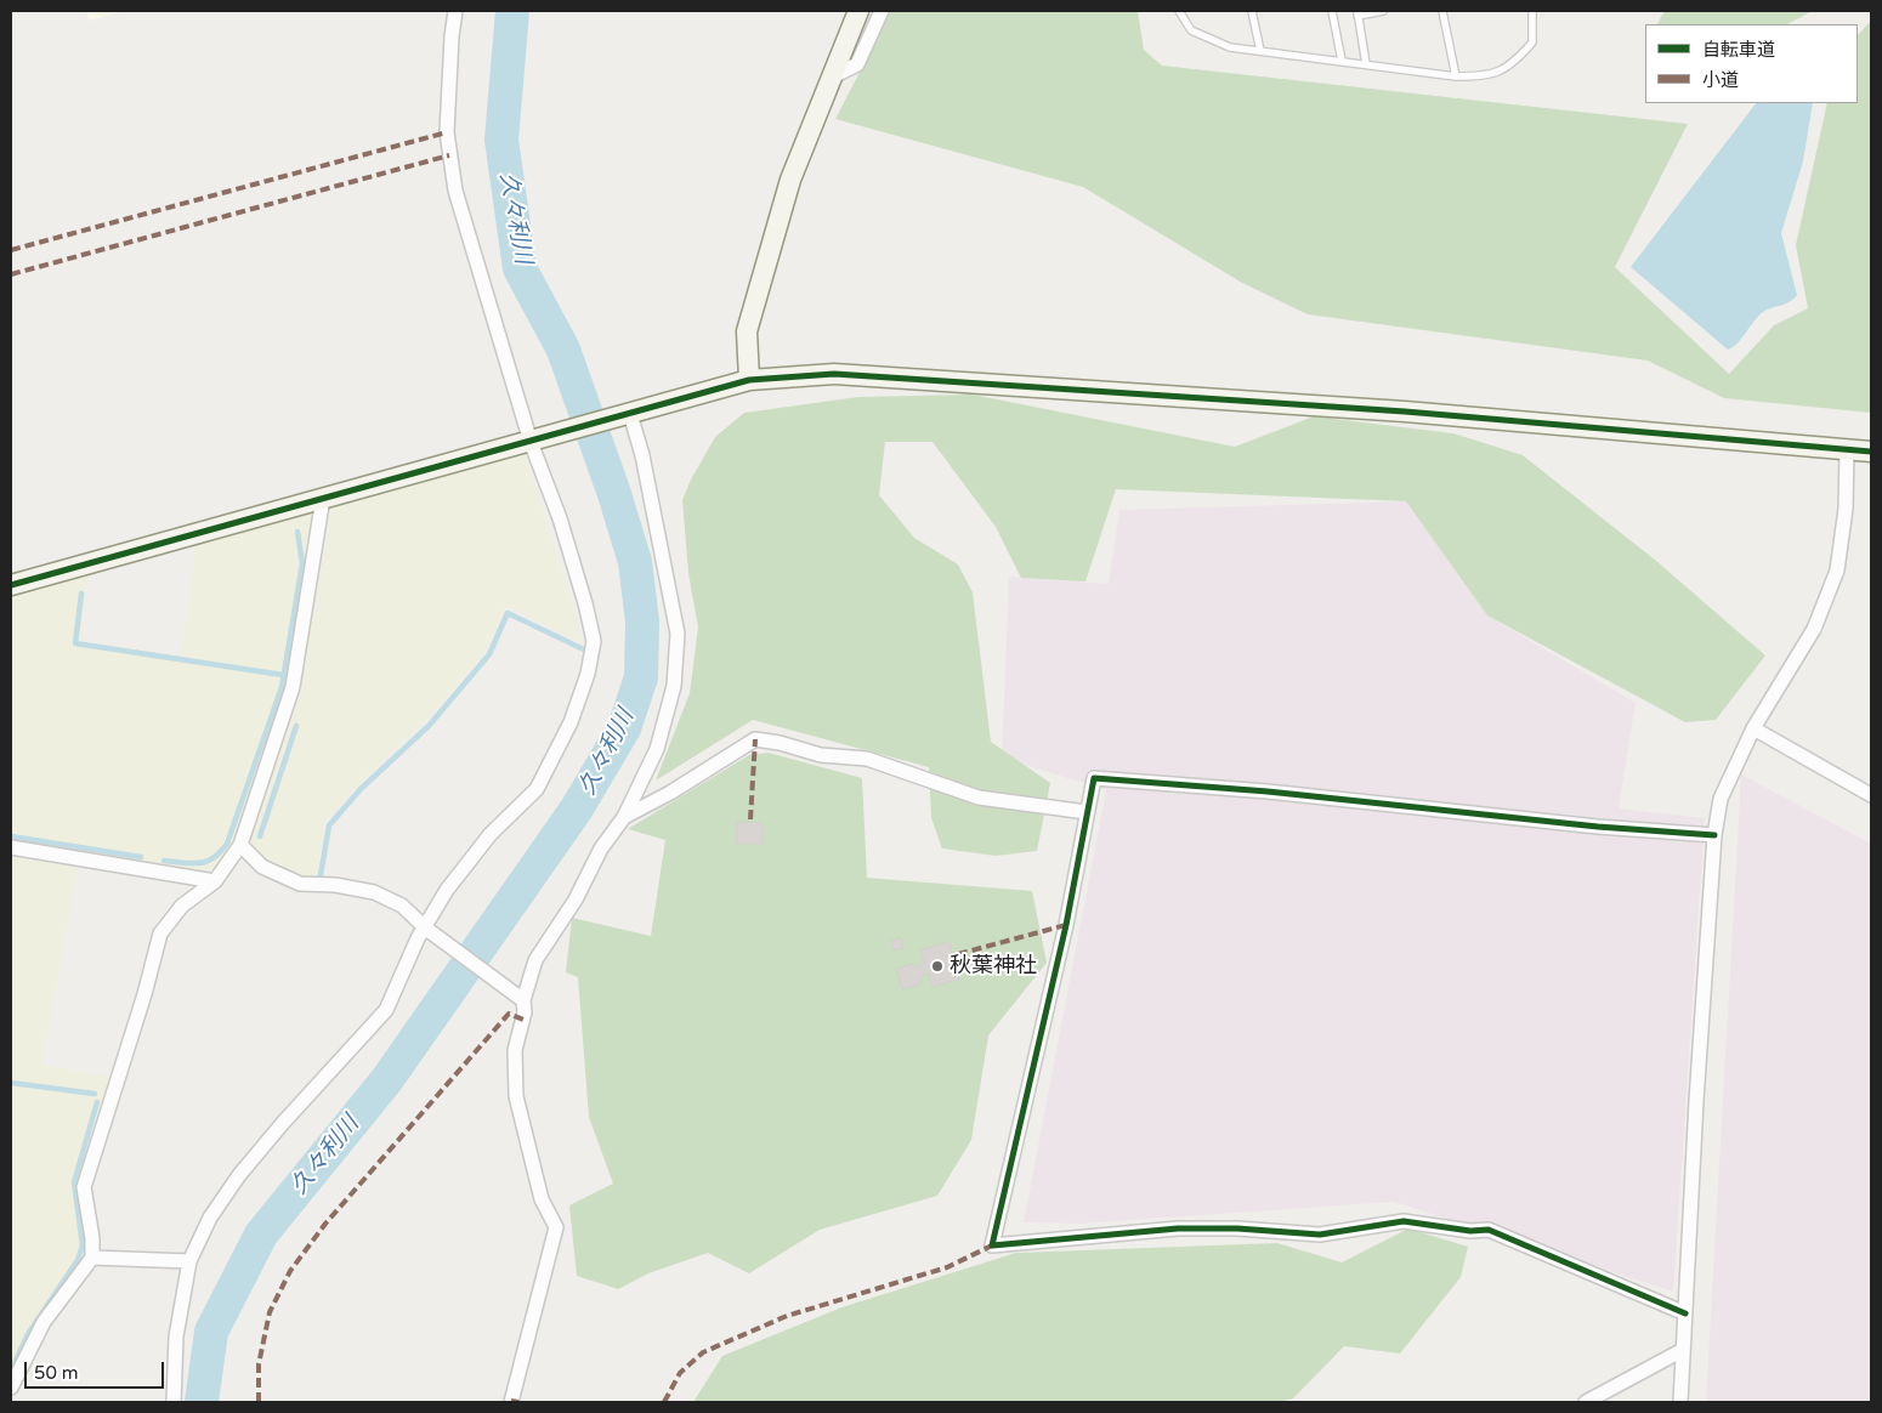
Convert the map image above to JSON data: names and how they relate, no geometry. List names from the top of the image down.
{
  "water": ["久々利川"],
  "places": ["秋葉神社"],
  "legend": ["自転車道", "小道"],
  "scale_bar": "50 m"
}
